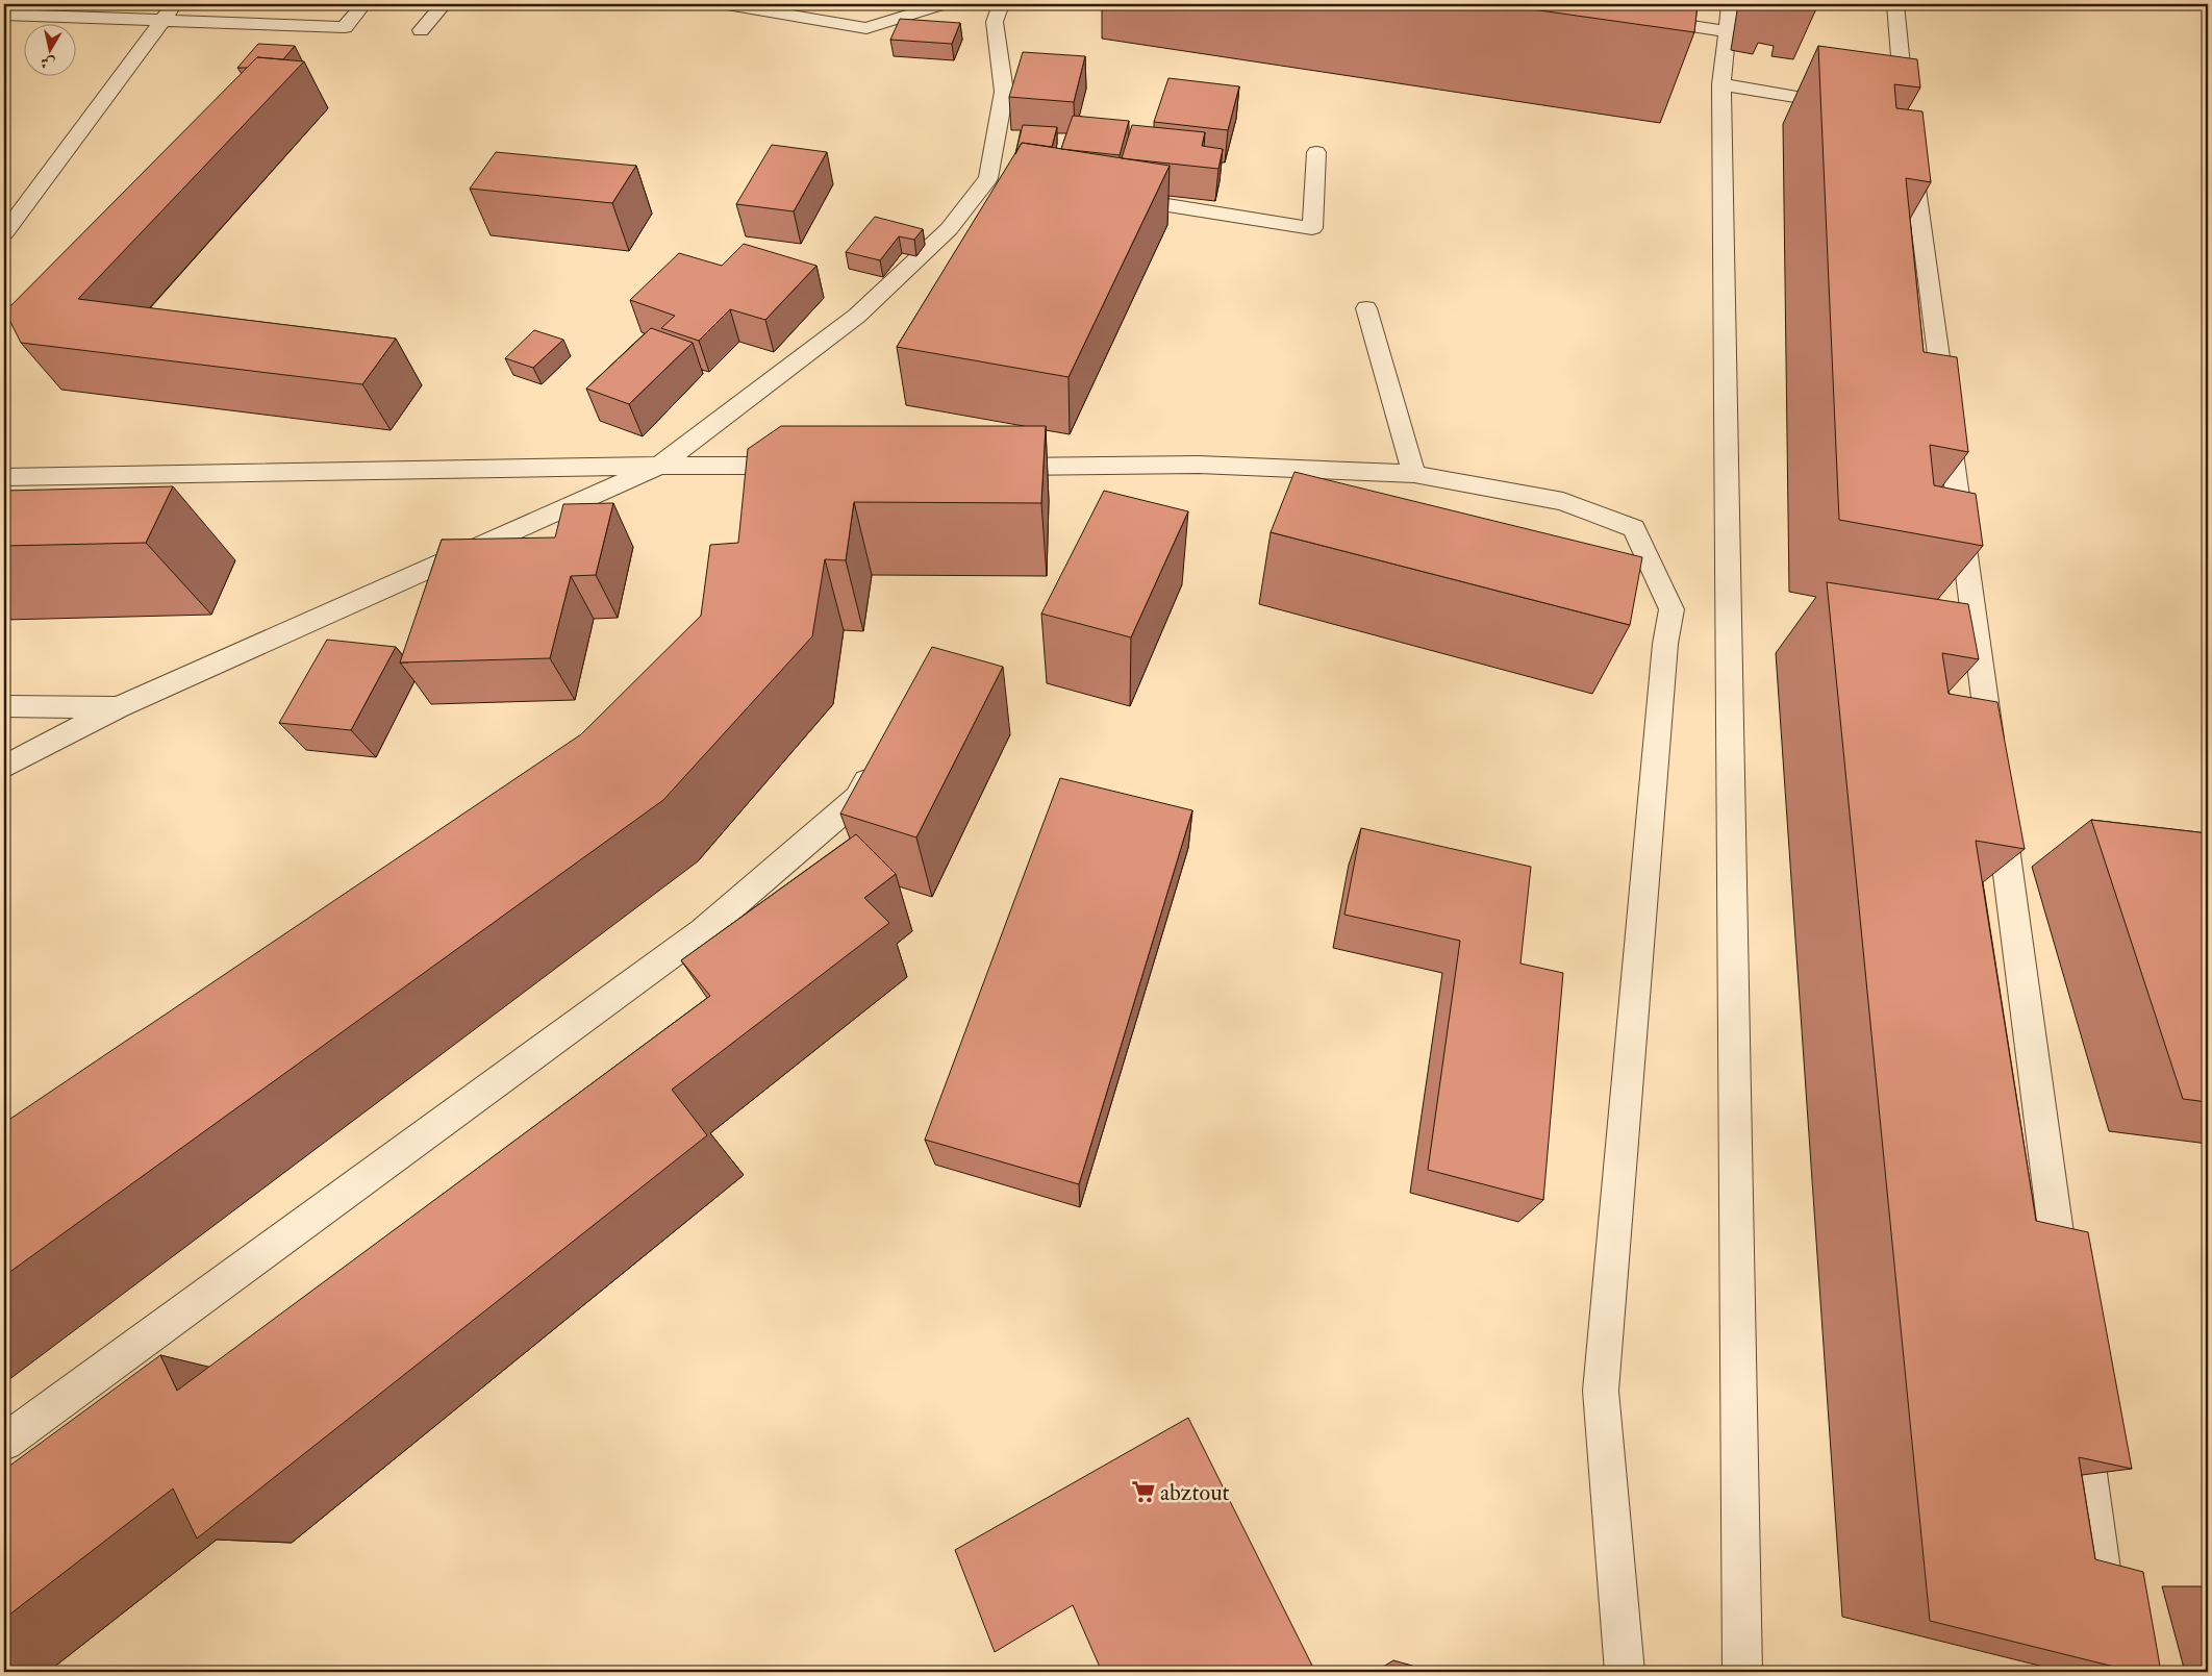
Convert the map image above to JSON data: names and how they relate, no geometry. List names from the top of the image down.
{
  "places": {
    "supermarket": ["abztout"]
  },
  "north": "bottom"
}
